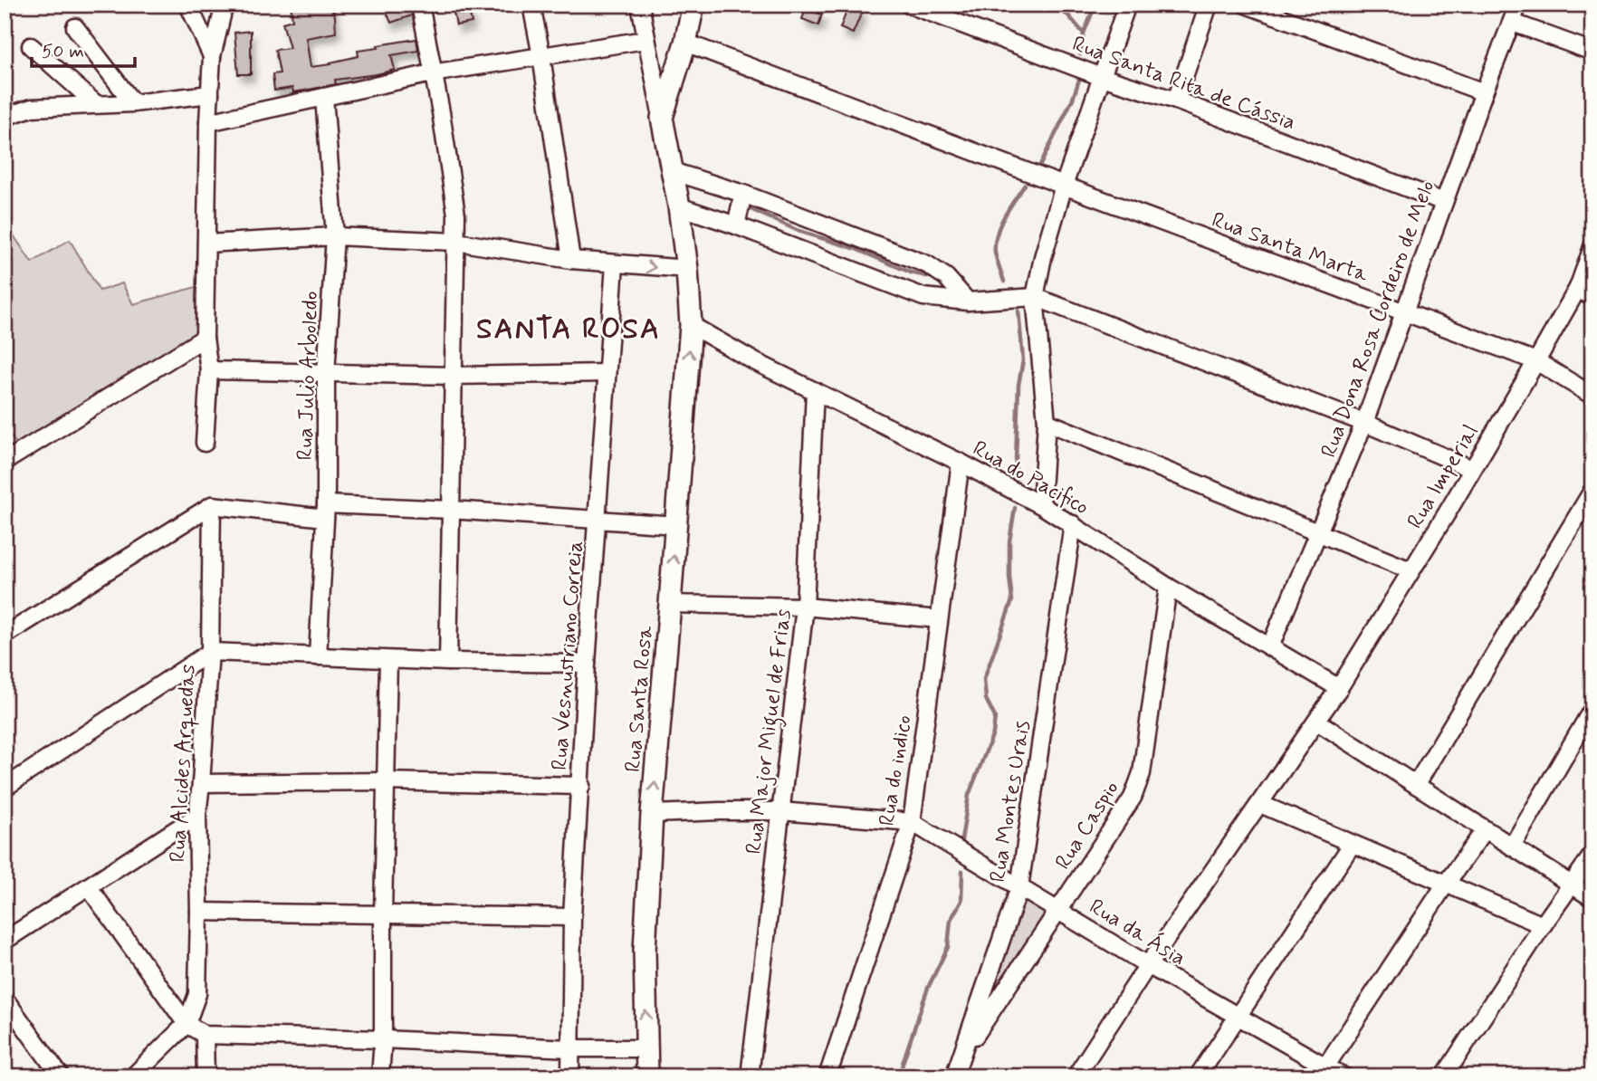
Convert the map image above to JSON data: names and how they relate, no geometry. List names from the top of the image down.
{
  "streets": {
    "street": [
      "Rua Santa Rita de Cássia",
      "Rua Santa Marta",
      "Rua Dona Rosa Cordeiro de Melo",
      "Rua Julio Arboledo",
      "Rua Imperial",
      "Rua do Pacifico",
      "Rua Vesnustriano Correia",
      "Rua Santa Rosa",
      "Rua Major Miguel de Frias",
      "Rua Alcides Arquedas",
      "Rua do indico",
      "Rua Montes Urais",
      "Rua Caspio",
      "Rua da Ásia"
    ]
  },
  "crossings": [
    ["Rua Santa Rita de Cássia", "Rua Dona Rosa Cordeiro de Melo"],
    ["Rua Santa Marta", "Rua Dona Rosa Cordeiro de Melo"],
    ["Rua Santa Marta", "Rua Imperial"],
    ["Rua Dona Rosa Cordeiro de Melo", "Rua do Pacifico"],
    ["Rua Imperial", "Rua do Pacifico"],
    ["Rua Imperial", "Rua da Ásia"],
    ["Rua do Pacifico", "Rua Santa Rosa"],
    ["Rua do Pacifico", "Rua Major Miguel de Frias"],
    ["Rua do Pacifico", "Rua do indico"],
    ["Rua do Pacifico", "Rua Montes Urais"],
    ["Rua do Pacifico", "Rua Caspio"],
    ["Rua do indico", "Rua da Ásia"],
    ["Rua Montes Urais", "Rua Caspio"],
    ["Rua Montes Urais", "Rua da Ásia"],
    ["Rua Caspio", "Rua da Ásia"]
  ],
  "one_way": ["Rua Santa Rosa"],
  "districts": ["SANTA ROSA"],
  "scale_bar": "50 m"
}
